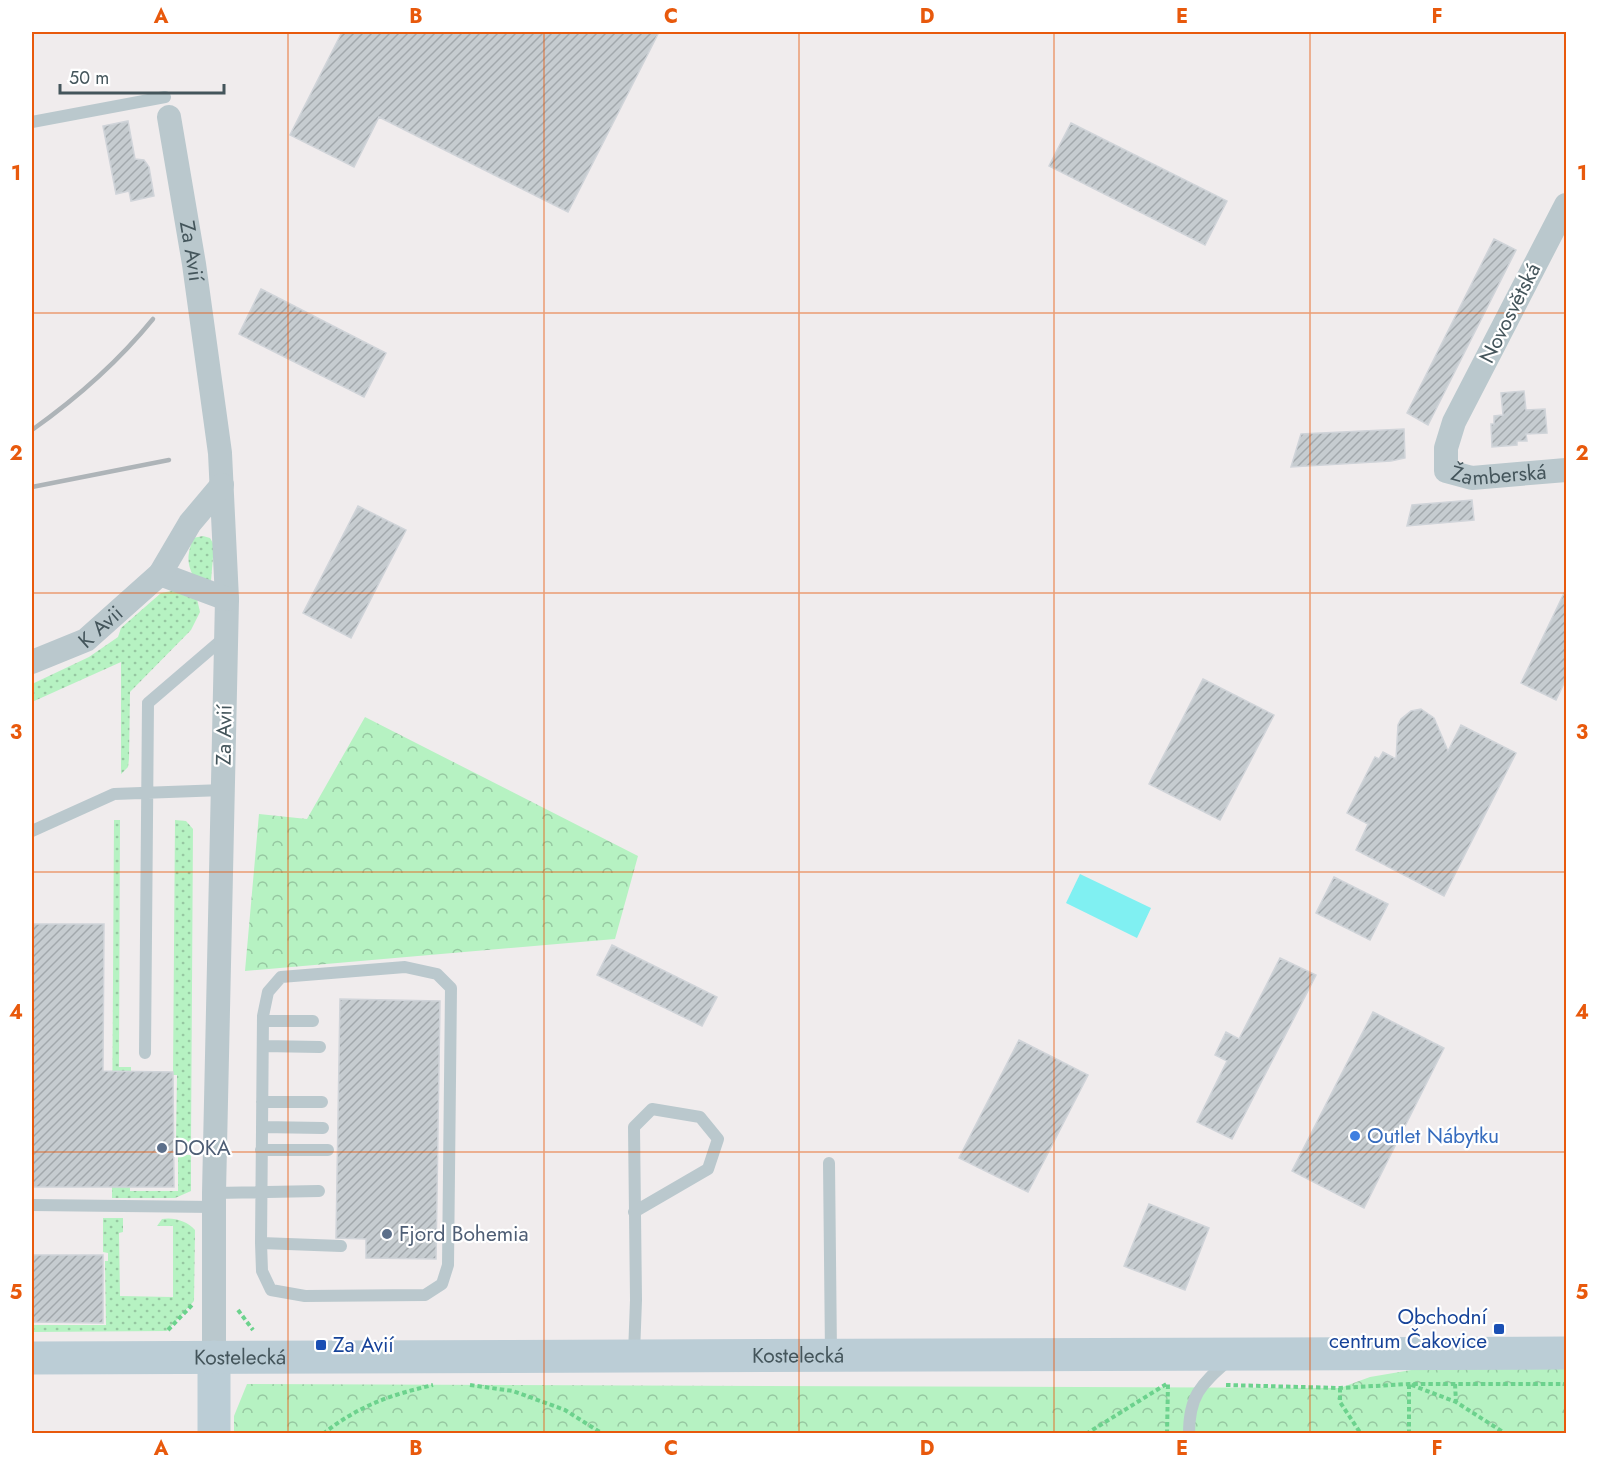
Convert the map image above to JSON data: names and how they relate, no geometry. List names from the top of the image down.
{
  "streets": {
    "street": [
      "Za Avií",
      "Novosvětská",
      "Žamberská",
      "K Avii",
      "Kostelecká"
    ]
  },
  "crossings": [
    ["Za Avií", "K Avii"],
    ["Za Avií", "Kostelecká"],
    ["Novosvětská", "Žamberská"]
  ],
  "places": {
    "other": ["Outlet Nábytku", "DOKA", "Fjord Bohemia"],
    "transit": ["Obchodní centrum Čakovice", "Za Avií"]
  },
  "scale_bar": "50 m",
  "grid": {
    "columns": [
      "A",
      "B",
      "C",
      "D",
      "E",
      "F"
    ],
    "rows": [
      "1",
      "2",
      "3",
      "4",
      "5"
    ]
  }
}
